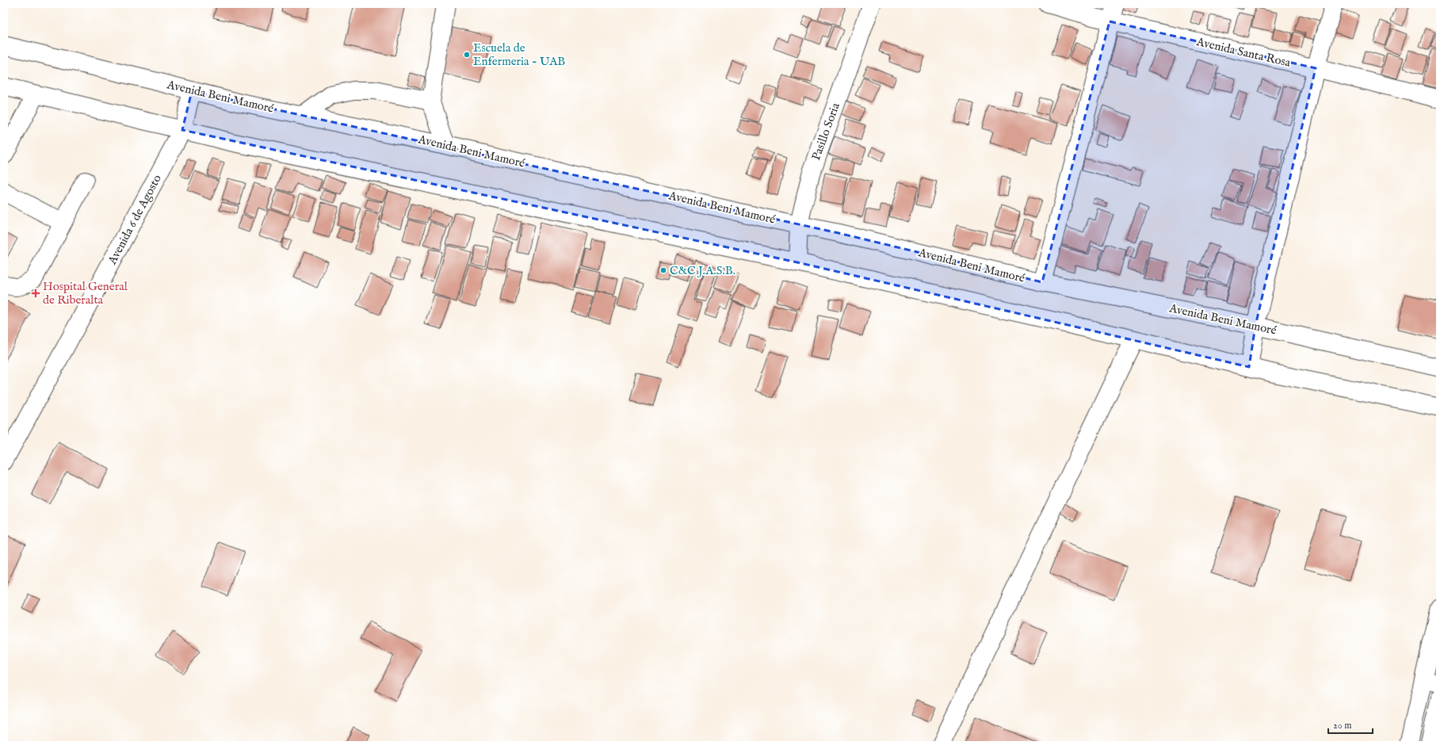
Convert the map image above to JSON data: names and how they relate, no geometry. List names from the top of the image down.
{
  "streets": {
    "street": [
      "Avenida Santa Rosa",
      "Avenida Beni Mamoré",
      "Pasillo Soria",
      "Avenida 6 de Agosto"
    ]
  },
  "crossings": [
    ["Avenida Beni Mamoré", "Pasillo Soria"],
    ["Avenida Beni Mamoré", "Avenida 6 de Agosto"]
  ],
  "places": {
    "other": ["Escuela de Enfermeria - UAB", "C&C J.A.S.B."],
    "health": ["Hospital General de Riberalta"]
  },
  "scale_bar": "20 m"
}
